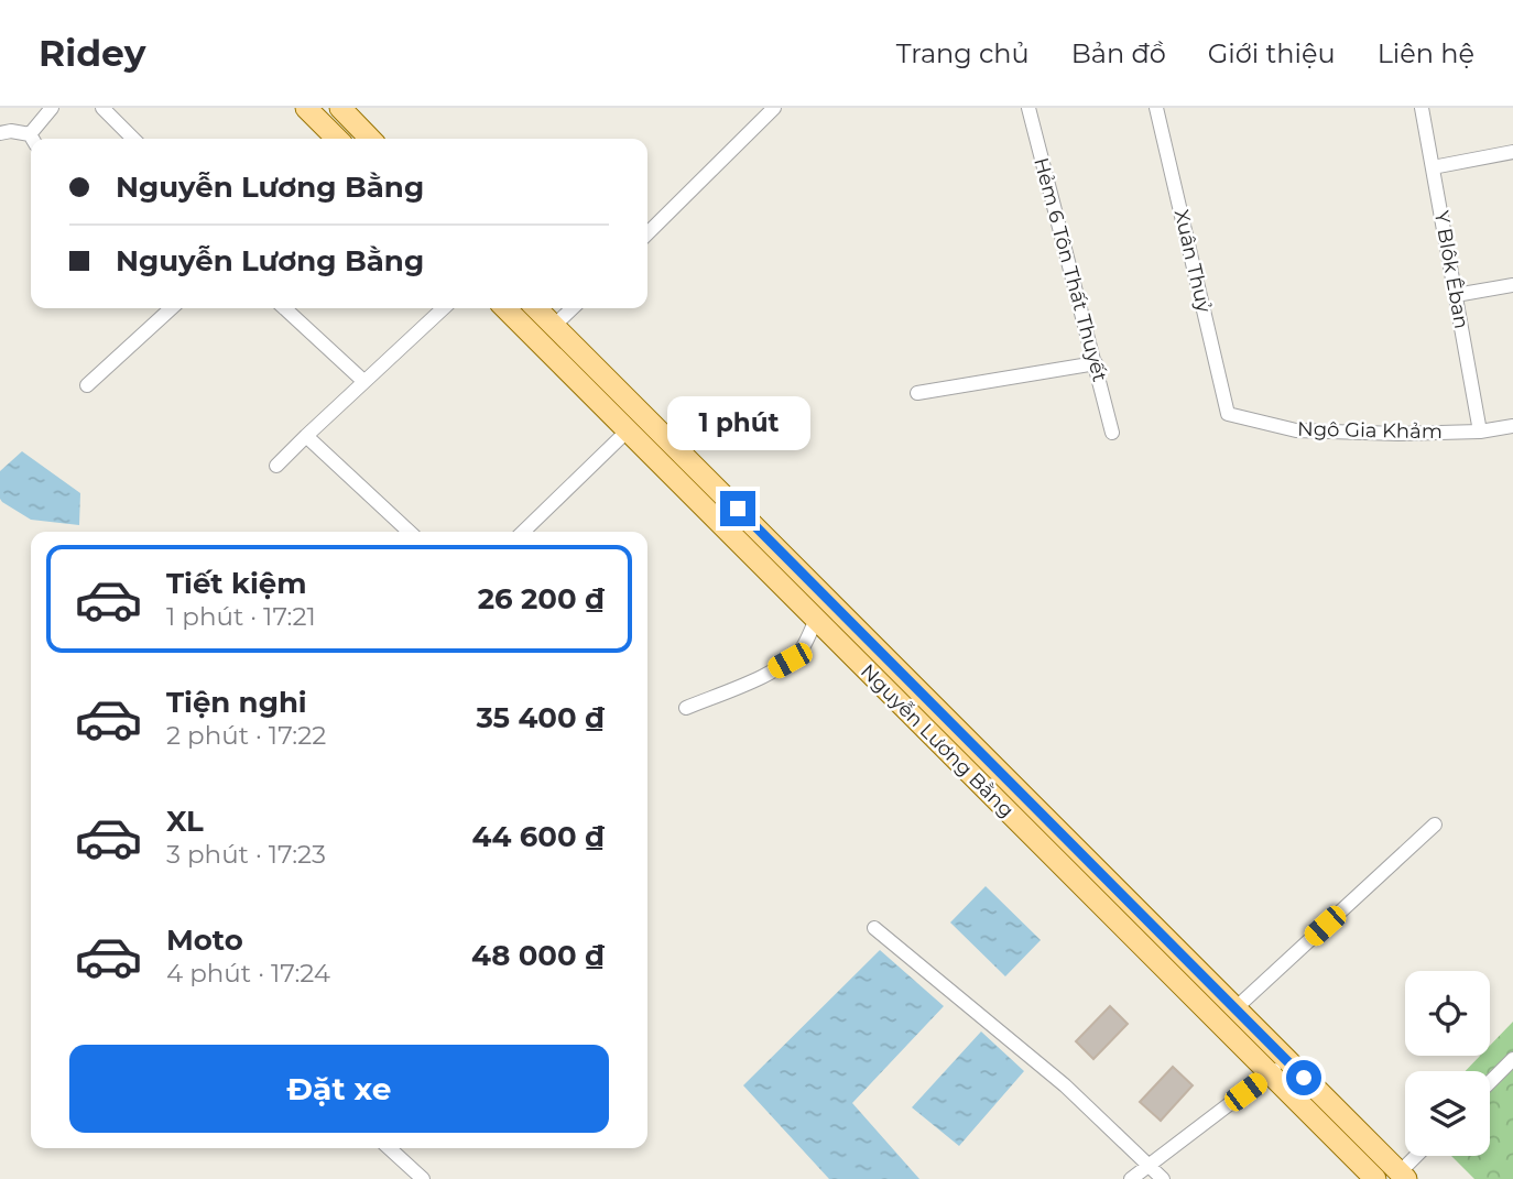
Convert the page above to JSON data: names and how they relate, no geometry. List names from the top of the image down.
{
  "streets": {
    "main road": ["Nguyễn Lương Bằng"],
    "street": [
      "Xuân Thuỷ",
      "Hẻm 6 Tôn Thất Thuyết",
      "Y Blôk Êban",
      "Ngô Gia Khảm"
    ]
  },
  "crossings": [
    ["Xuân Thuỷ", "Ngô Gia Khảm"],
    ["Y Blôk Êban", "Ngô Gia Khảm"]
  ],
  "page": {
    "header": "Ridey",
    "nav": [
      "Trang chủ",
      "Bản đồ",
      "Giới thiệu",
      "Liên hệ"
    ],
    "banner": ["Nguyễn Lương Bằng", "Nguyễn Lương Bằng"],
    "bubble": "1 phút",
    "list": [
      {
        "name": "Tiết kiệm",
        "note": "1 phút · 17:21",
        "value": "26 200 ₫"
      },
      {
        "name": "Tiện nghi",
        "note": "2 phút · 17:22",
        "value": "35 400 ₫"
      },
      {
        "name": "XL",
        "note": "3 phút · 17:23",
        "value": "44 600 ₫"
      },
      {
        "name": "Moto",
        "note": "4 phút · 17:24",
        "value": "48 000 ₫"
      }
    ],
    "buttons": "Đặt xe"
  }
}
